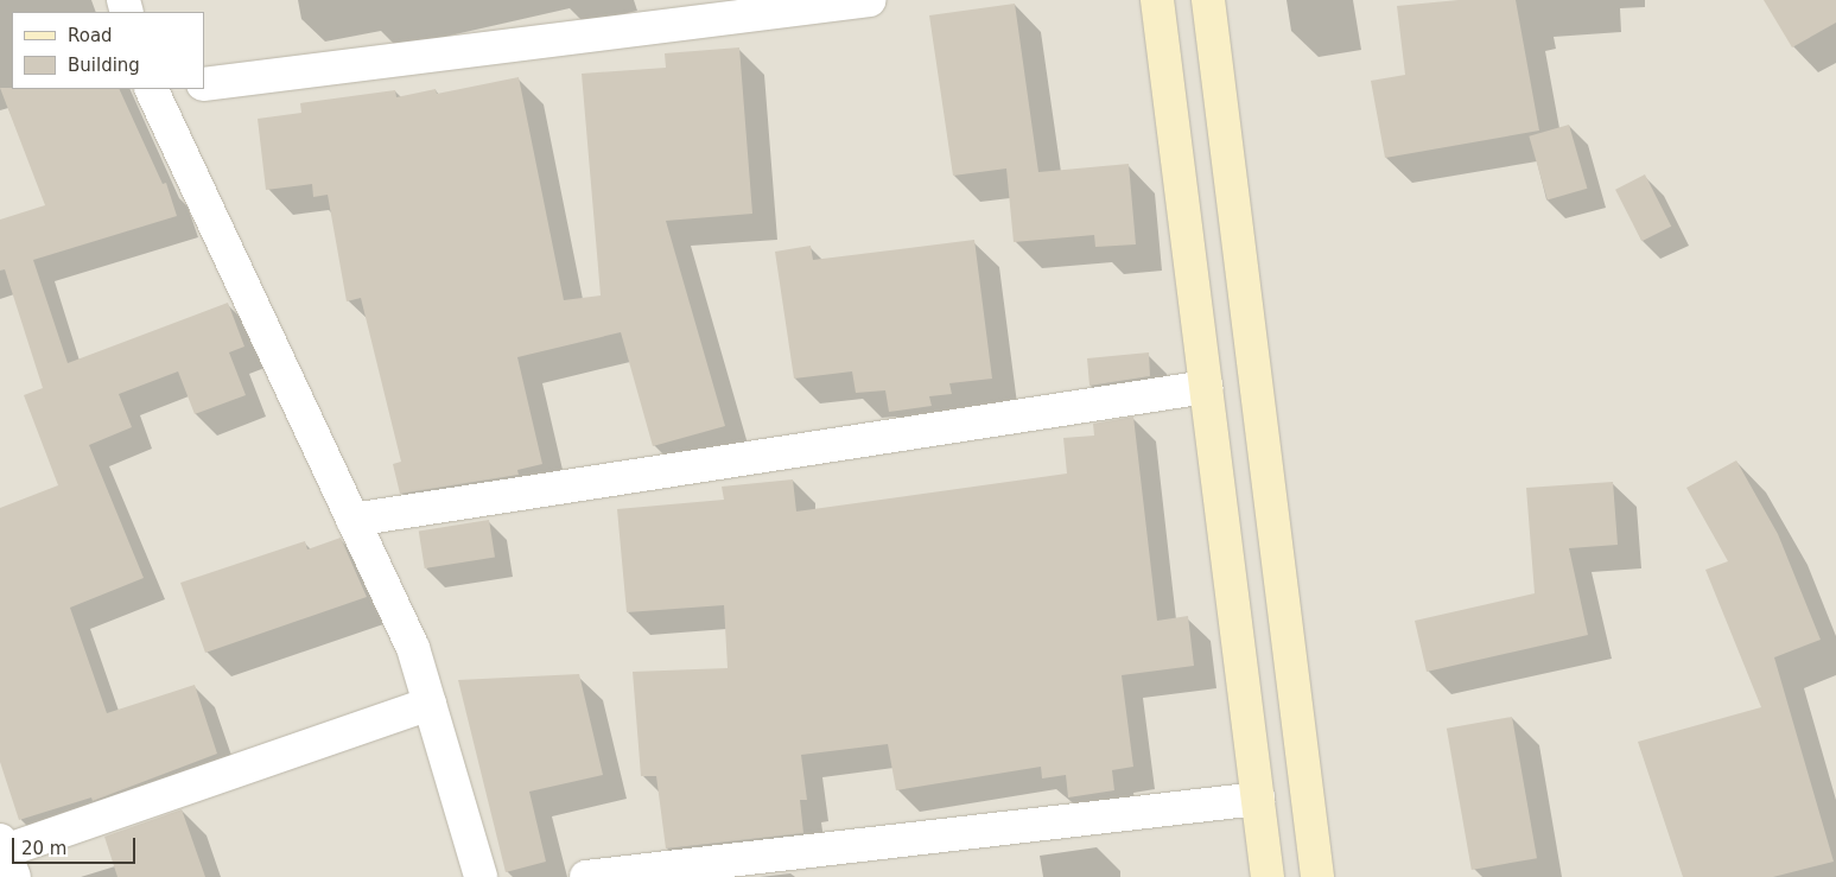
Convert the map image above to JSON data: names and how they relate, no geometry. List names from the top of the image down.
{
  "legend": ["Road", "Building"],
  "scale_bar": "20 m"
}
